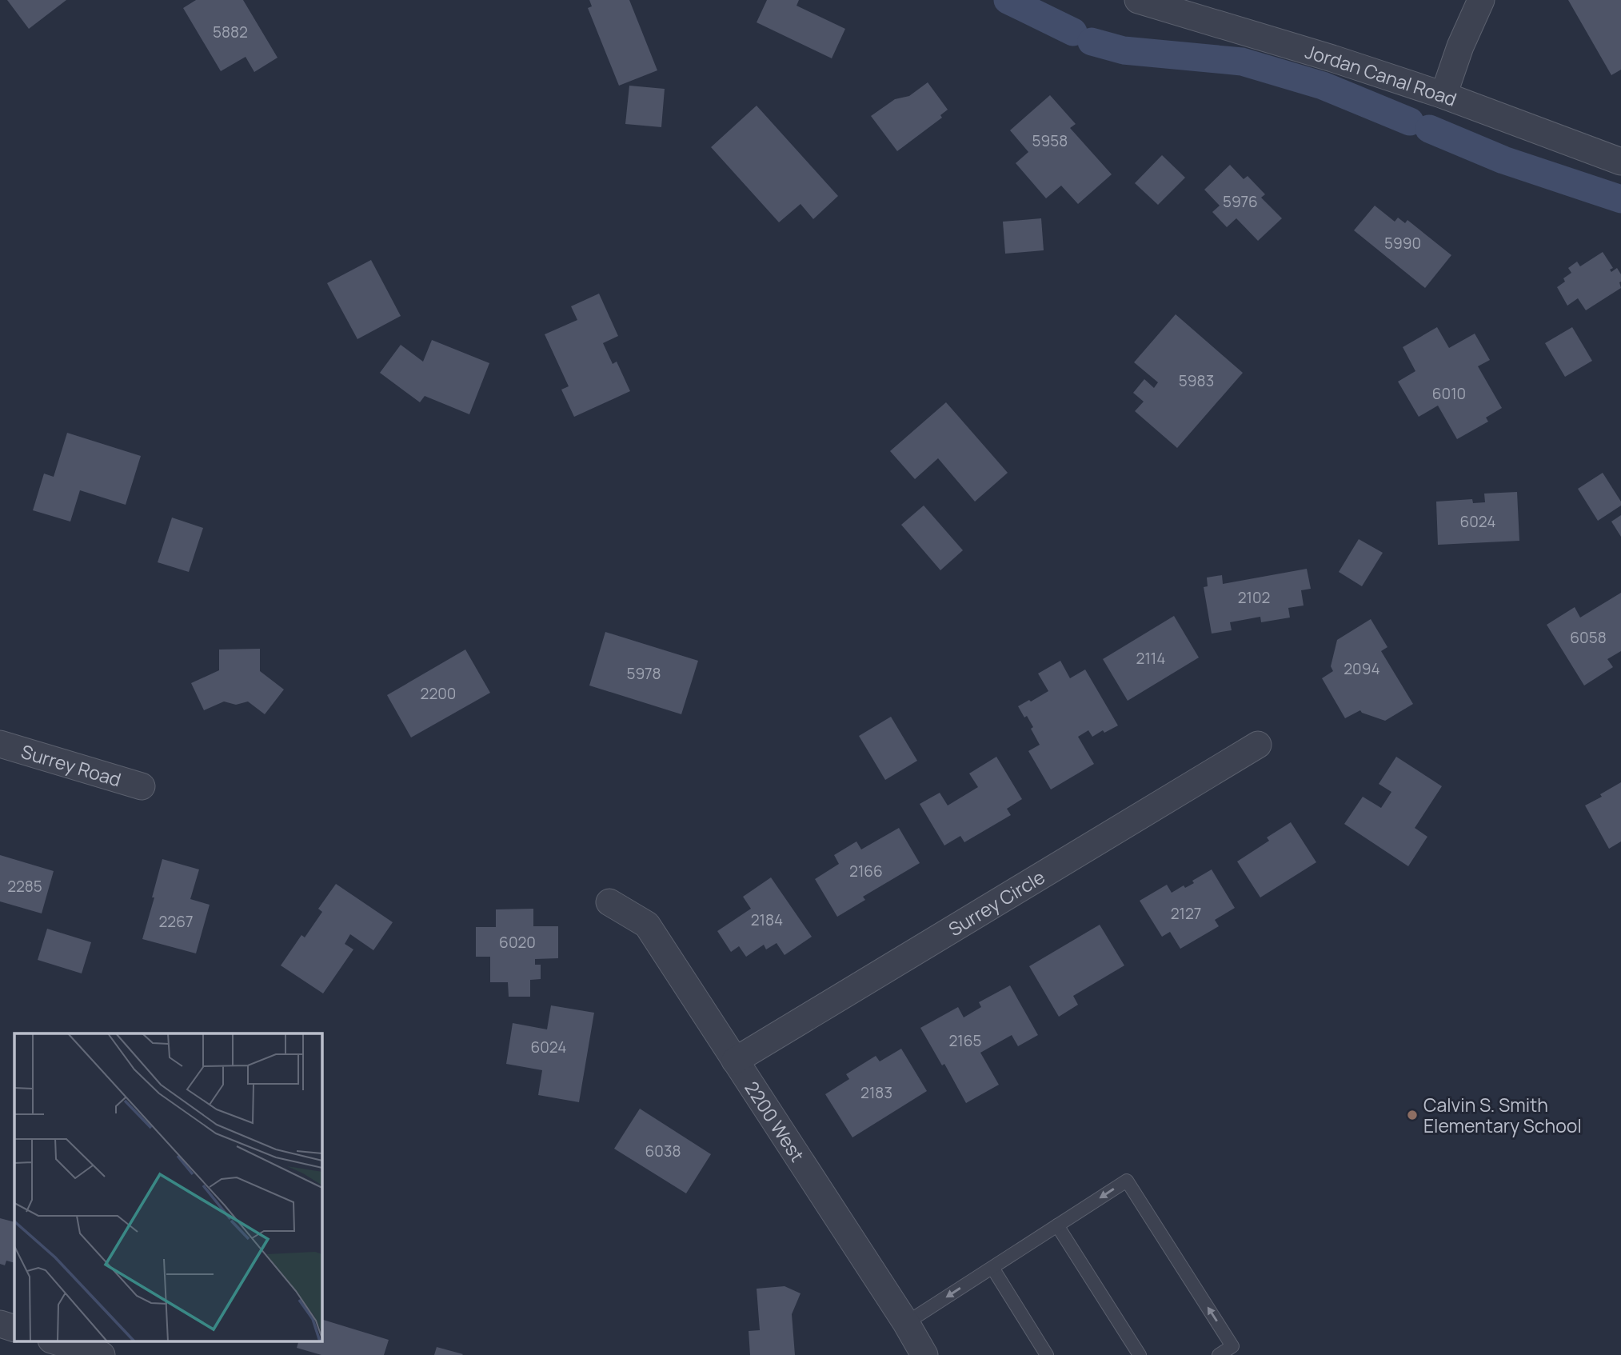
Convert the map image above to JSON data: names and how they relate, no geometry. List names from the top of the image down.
{
  "streets": {
    "street": [
      "Jordan Canal Road",
      "Surrey Road",
      "Surrey Circle",
      "2200 West"
    ]
  },
  "crossings": [
    ["Surrey Circle", "2200 West"]
  ],
  "places": ["Calvin S. Smith Elementary School"],
  "house_numbers": [
    "5882",
    "5958",
    "5976",
    "5990",
    "5983",
    "6010",
    "6024",
    "2102",
    "6058",
    "2114",
    "2094",
    "5978",
    "2200",
    "2166",
    "2285",
    "2127",
    "2184",
    "2267",
    "6020",
    "2165",
    "6024",
    "2183",
    "6038"
  ]
}
